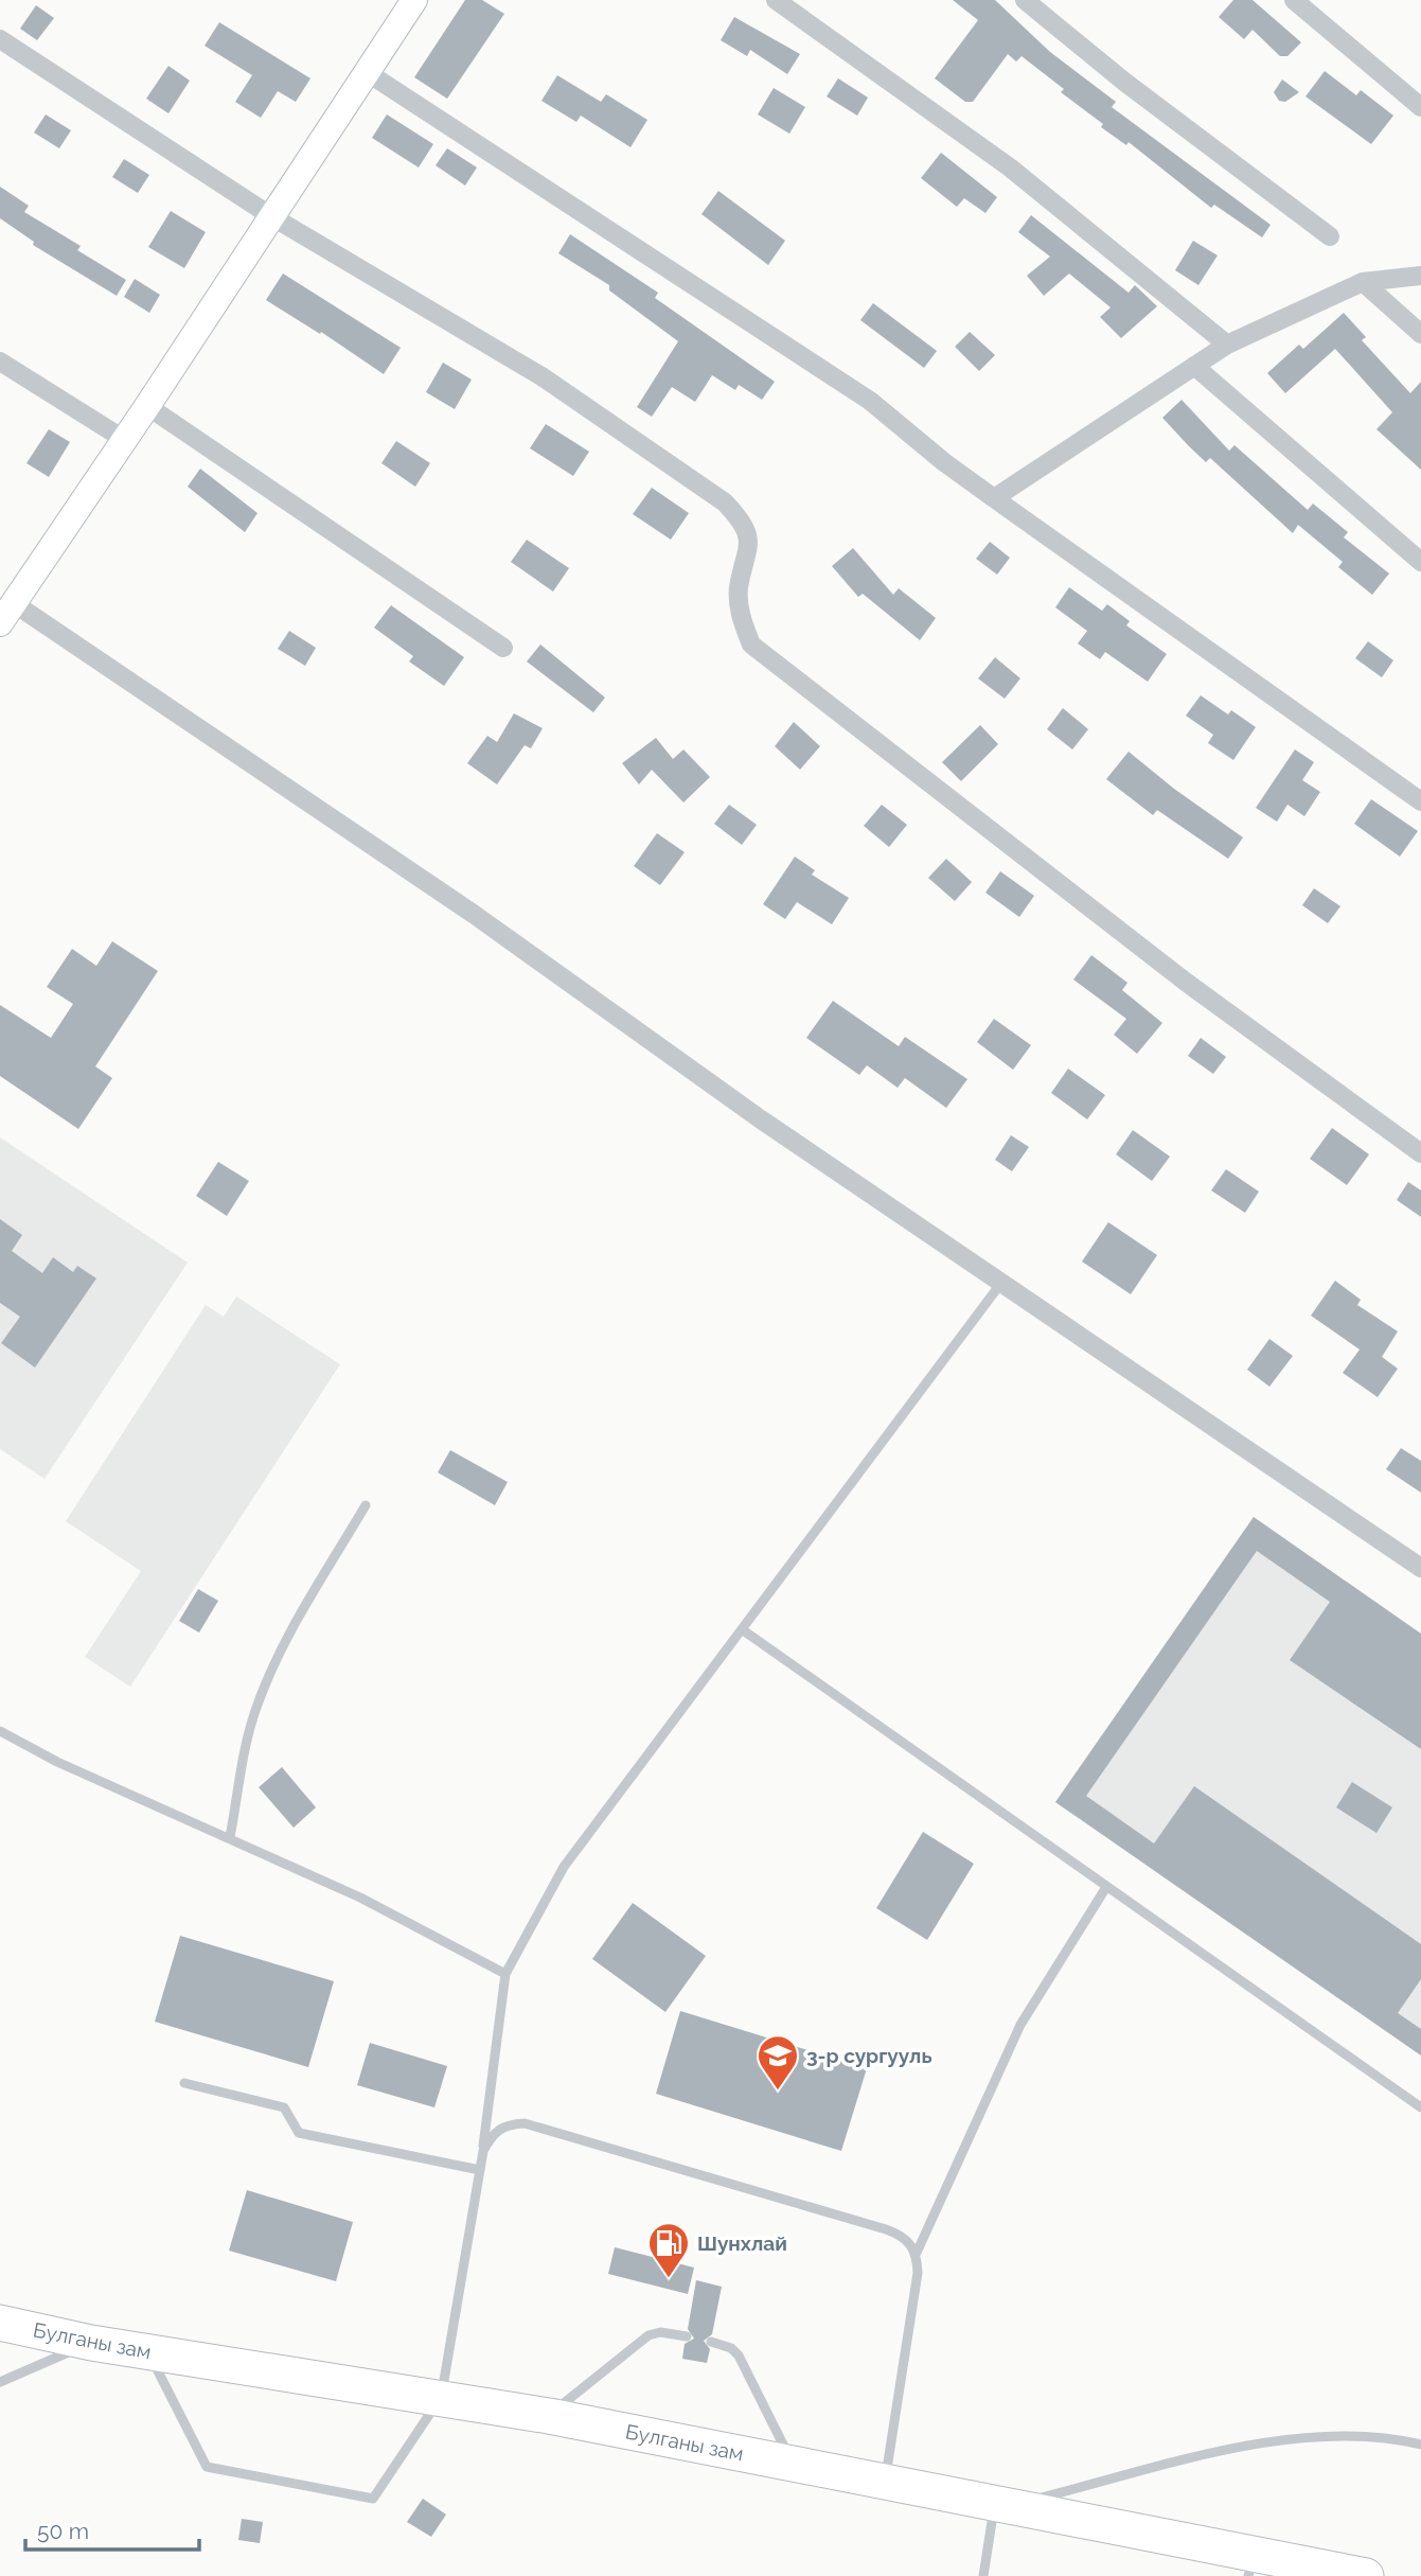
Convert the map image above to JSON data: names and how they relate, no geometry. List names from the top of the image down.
{
  "streets": {
    "highway": ["Булганы зам"]
  },
  "places": {
    "school or university": ["3-р сургууль"],
    "fuel station": ["Шунхлай"]
  },
  "scale_bar": "50 m"
}
